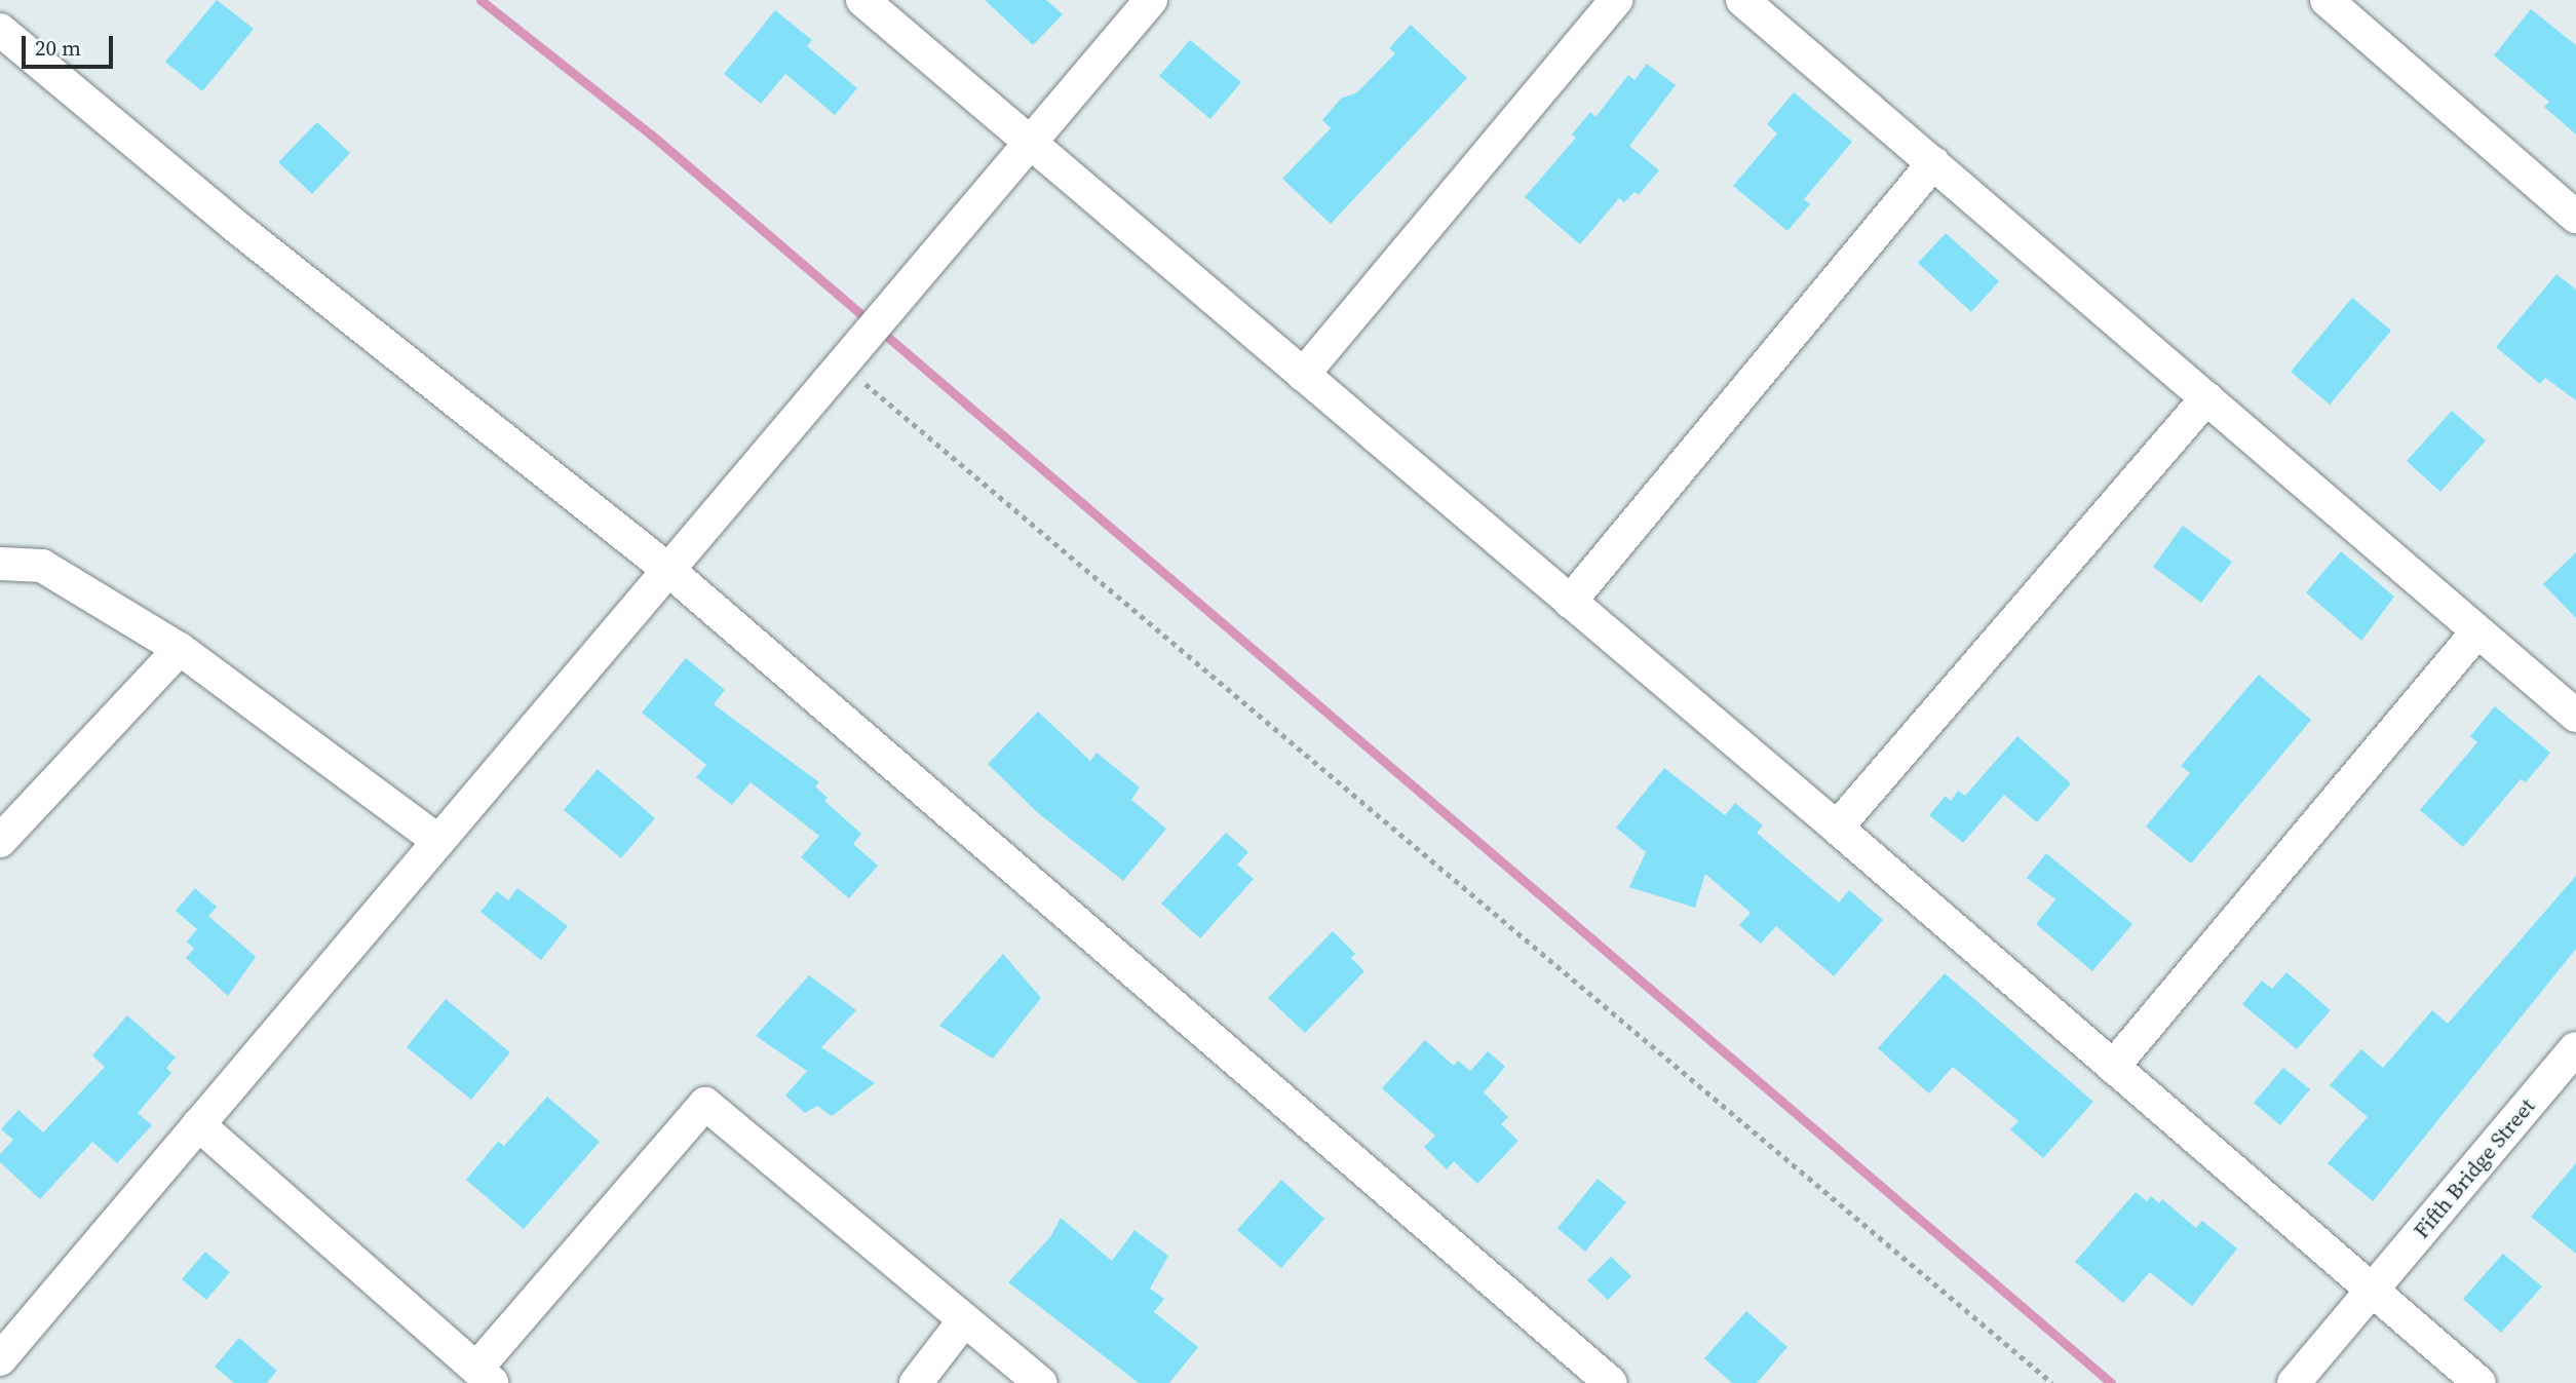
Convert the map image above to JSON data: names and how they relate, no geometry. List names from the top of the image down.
{
  "streets": {
    "street": ["Fifth Bridge Street"]
  },
  "scale_bar": "20 m"
}
